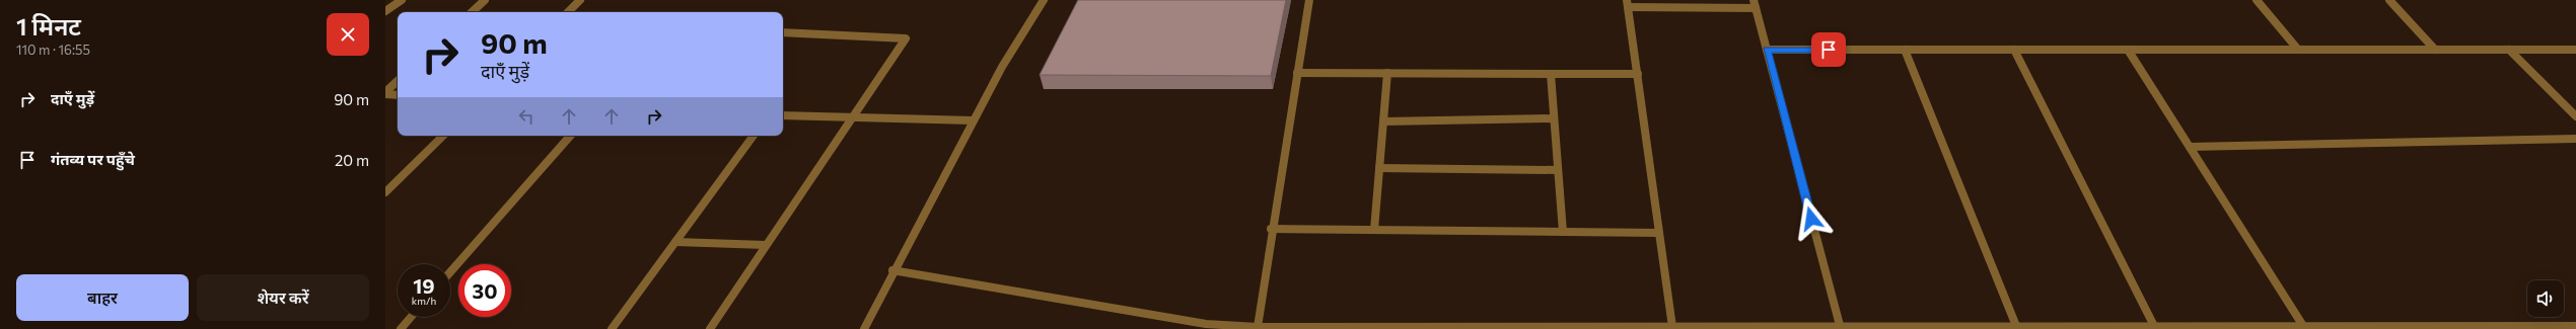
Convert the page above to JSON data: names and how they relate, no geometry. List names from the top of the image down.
{
  "page": {
    "heading": ["1 मिनट", "110 m · 16:55"],
    "turn": ["90 m", "दाएँ मुड़ें"],
    "list": [
      {
        "name": "दाएँ मुड़ें",
        "value": "90 m"
      },
      {
        "name": "गंतव्य पर पहुँचे",
        "value": "20 m"
      }
    ],
    "speed": "19 km/h",
    "limit": "30",
    "buttons": ["बाहर", "शेयर करें"]
  }
}
